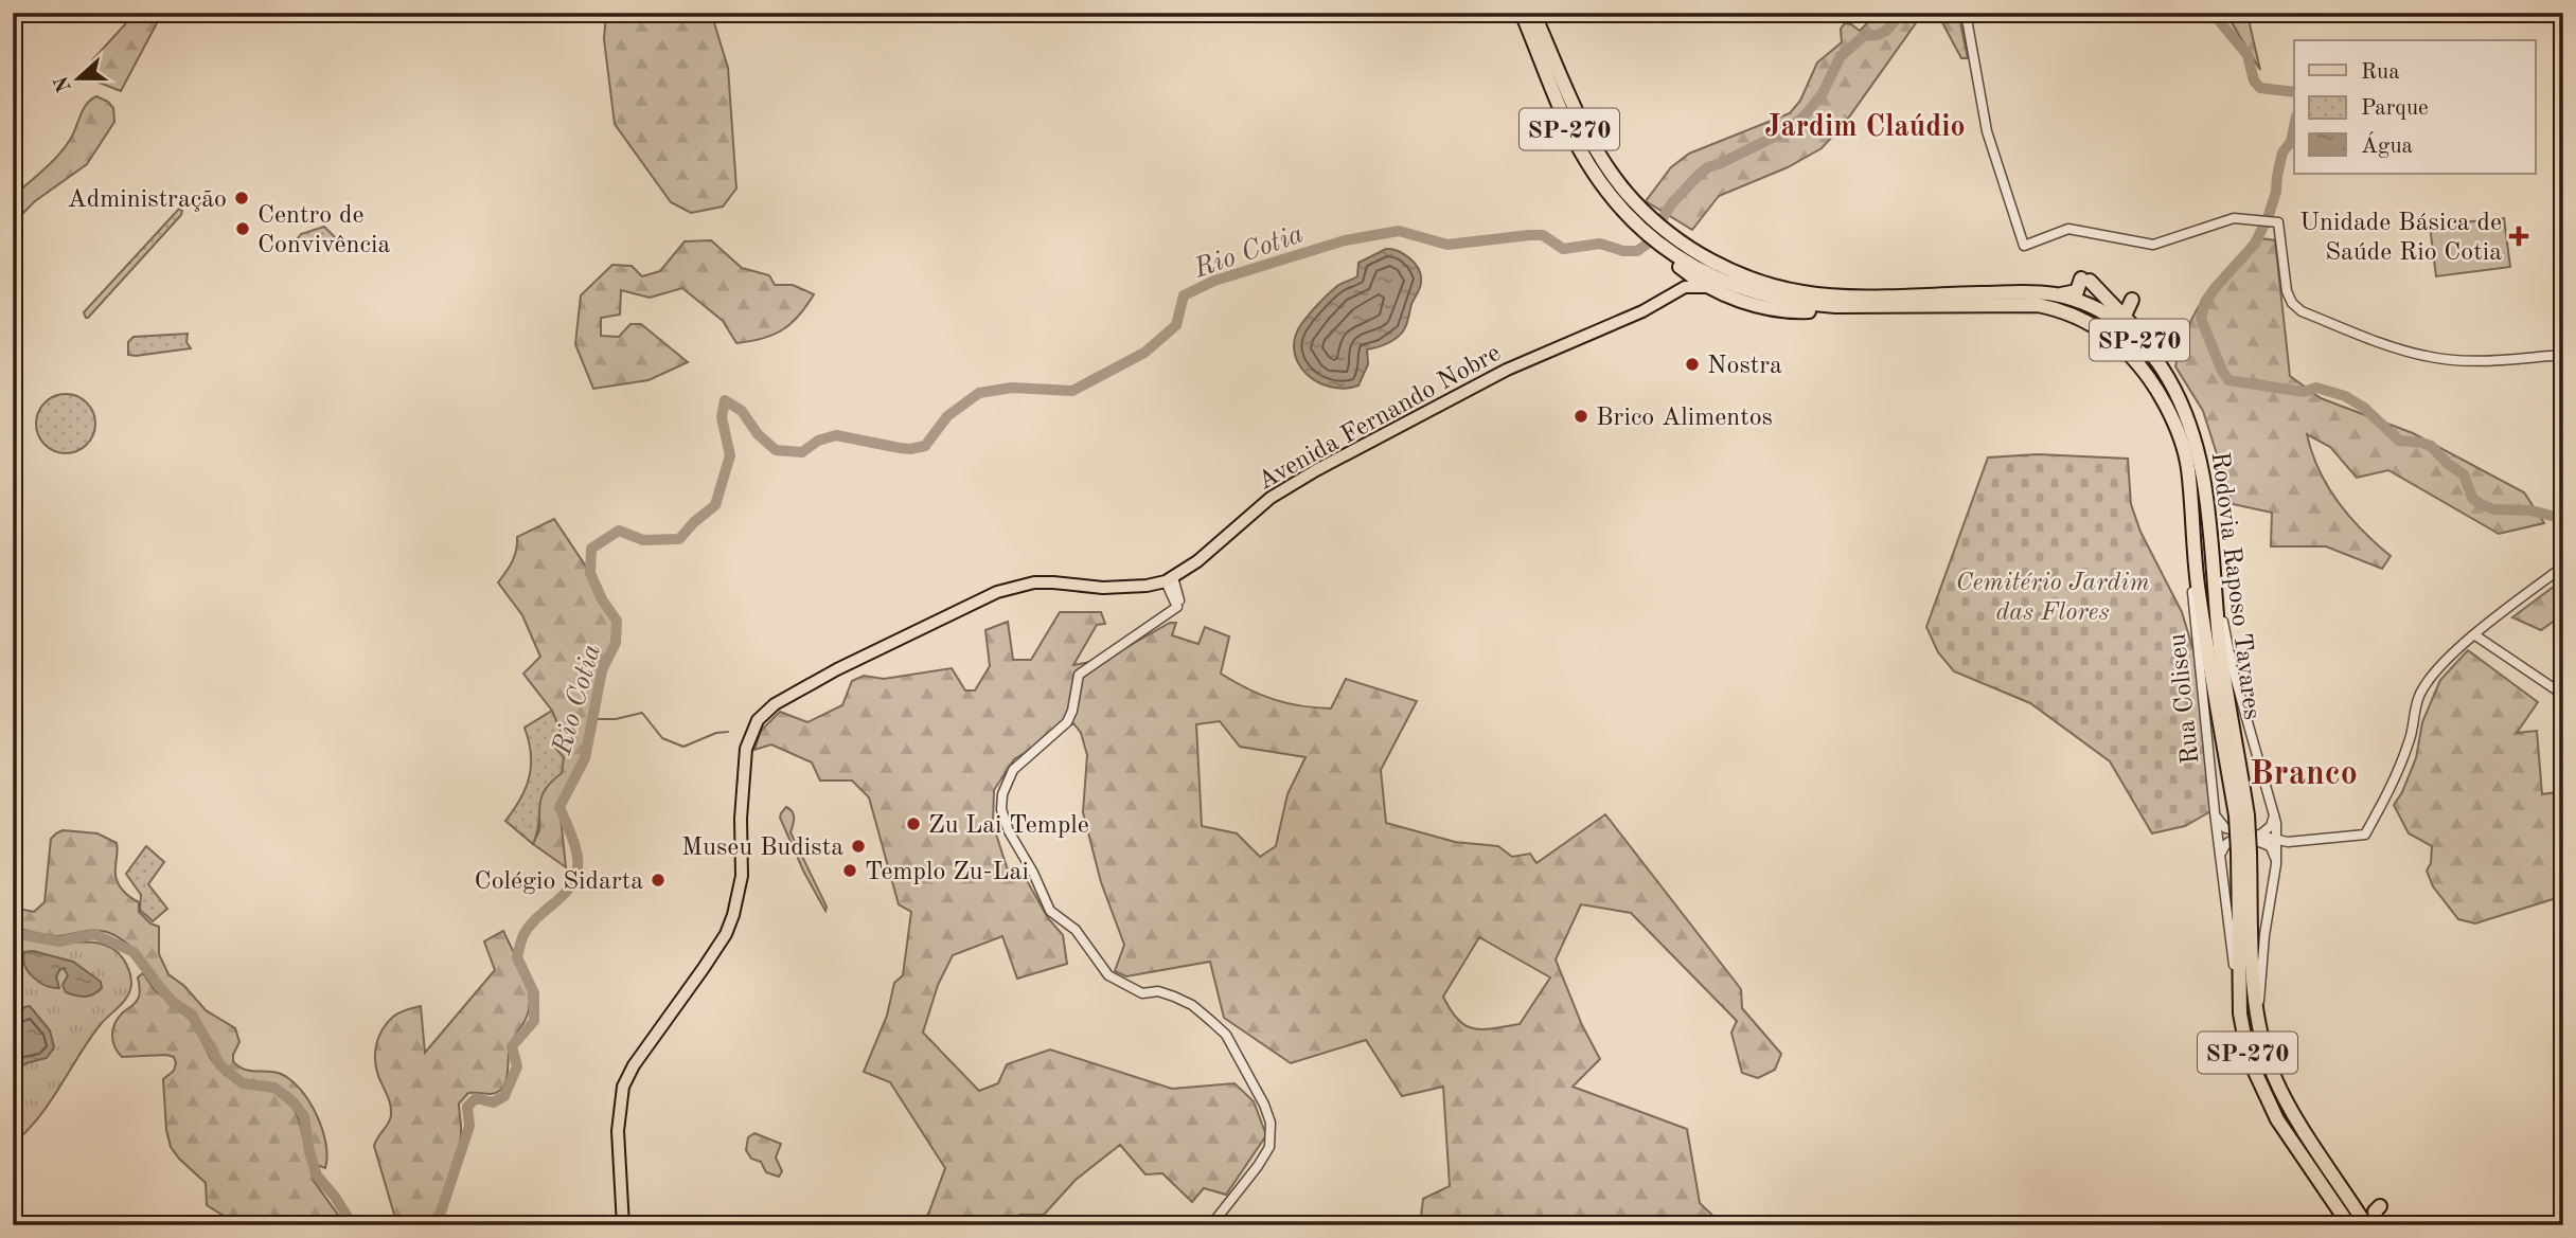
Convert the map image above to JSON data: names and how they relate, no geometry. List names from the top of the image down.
{
  "streets": {
    "highway": ["SP-270", "Rodovia Raposo Tavares"],
    "main road": ["Avenida Fernando Nobre"],
    "street": ["Rua Coliseu"]
  },
  "crossings": [
    ["Rodovia Raposo Tavares", "Rua Coliseu"]
  ],
  "districts": ["Jardim Claúdio", "Branco"],
  "water": ["Rio Cotia"],
  "parks": ["Cemitério Jardim das Flores"],
  "places": {
    "other": [
      "Administração",
      "Centro de Convivência",
      "Nostra",
      "Brico Alimentos",
      "Zu Lai Temple",
      "Museu Budista",
      "Templo Zu-Lai",
      "Colégio Sidarta"
    ],
    "health": ["Unidade Básica de Saúde Rio Cotia"]
  },
  "legend": ["Rua", "Parque", "Água"],
  "north": "left"
}
